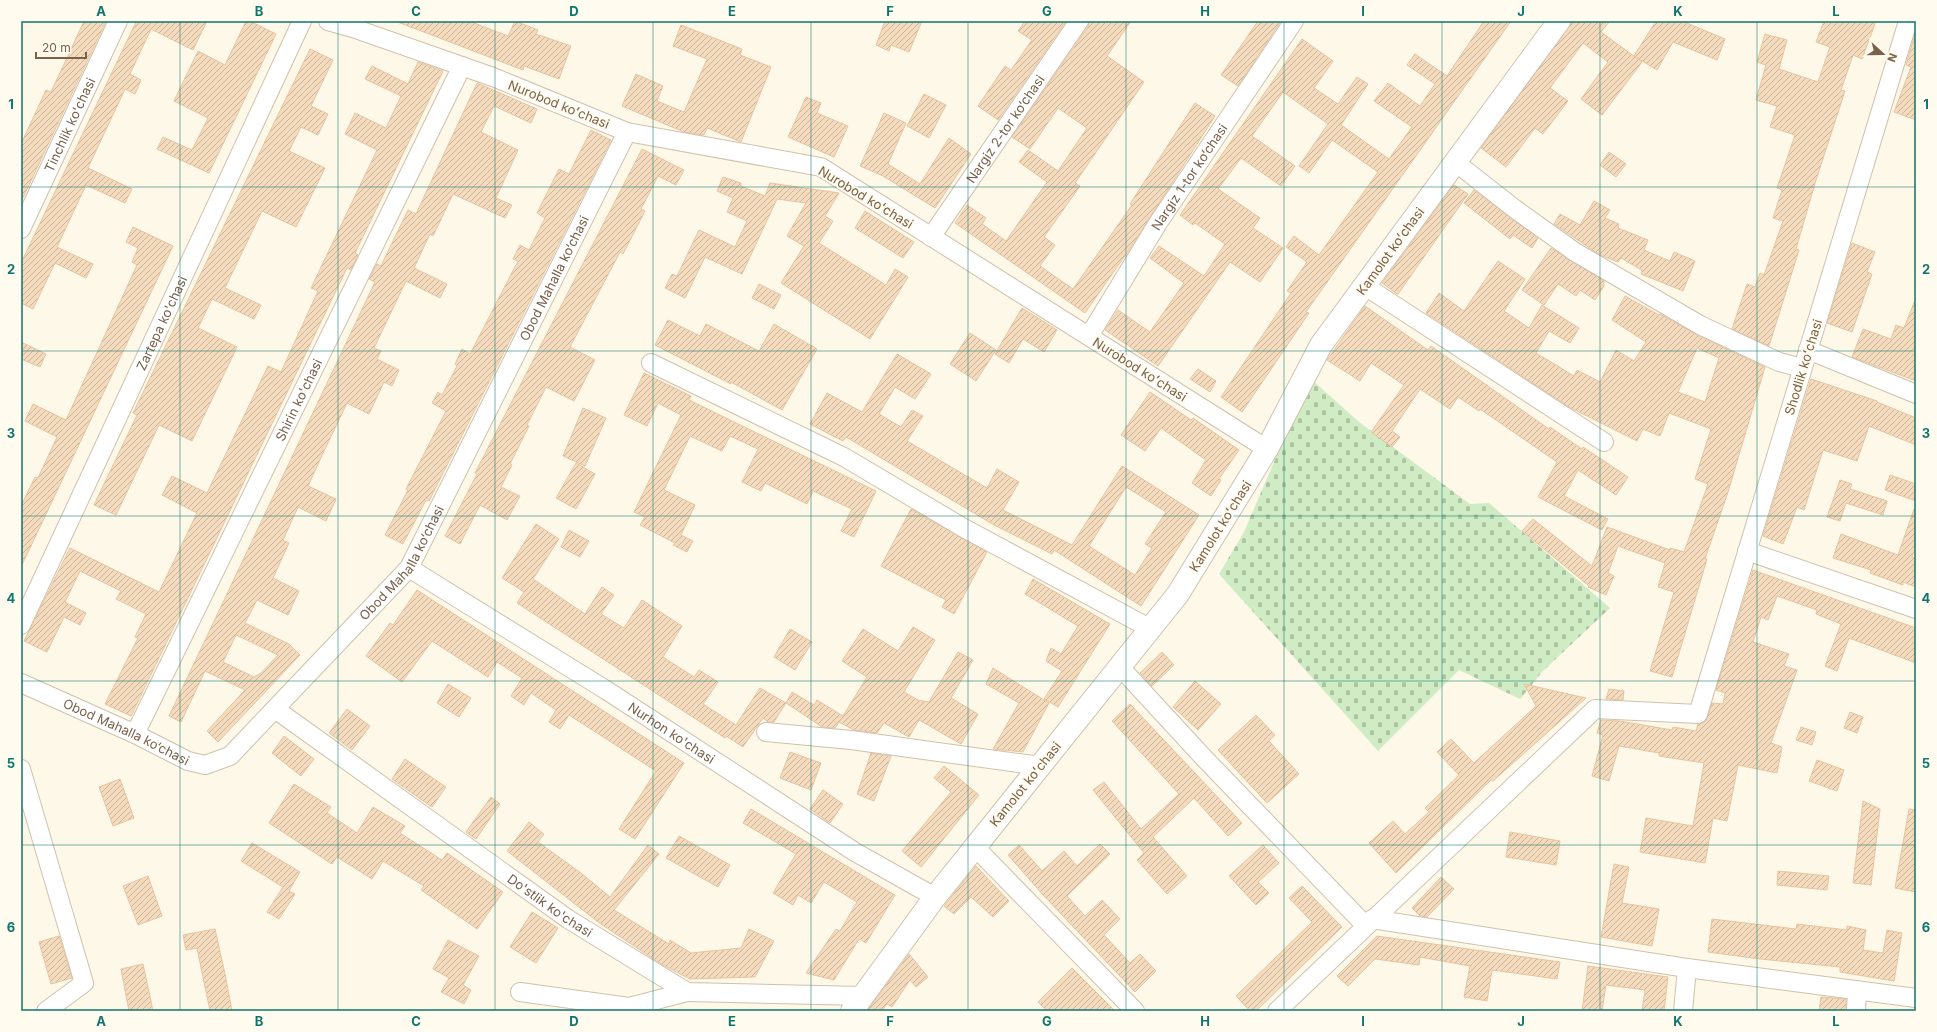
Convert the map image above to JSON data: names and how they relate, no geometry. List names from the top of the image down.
{
  "streets": {
    "street": [
      "Nurobod koʻchasi",
      "Tinchlik ko'chasi",
      "Nargiz 2-tor ko‘chasi",
      "Nargiz 1-tor ko‘chasi",
      "Kamolot koʻchasi",
      "Obod Mahalla ko‘chasi",
      "Zartepa ko'chasi",
      "Shodlik koʻchasi",
      "Shirin ko'chasi",
      "Nurhon ko'chasi",
      "Do'stlik ko'chasi"
    ]
  },
  "crossings": [
    ["Nurobod koʻchasi", "Nargiz 2-tor ko‘chasi"],
    ["Nurobod koʻchasi", "Nargiz 1-tor ko‘chasi"],
    ["Nurobod koʻchasi", "Kamolot koʻchasi"],
    ["Nurobod koʻchasi", "Obod Mahalla ko‘chasi"],
    ["Nurobod koʻchasi", "Shirin ko'chasi"],
    ["Kamolot koʻchasi", "Nurhon ko'chasi"],
    ["Kamolot koʻchasi", "Do'stlik ko'chasi"],
    ["Obod Mahalla ko‘chasi", "Shirin ko'chasi"],
    ["Obod Mahalla ko‘chasi", "Nurhon ko'chasi"],
    ["Obod Mahalla ko‘chasi", "Do'stlik ko'chasi"]
  ],
  "scale_bar": "20 m",
  "north": "right",
  "grid": {
    "columns": [
      "A",
      "B",
      "C",
      "D",
      "E",
      "F",
      "G",
      "H",
      "I",
      "J",
      "K",
      "L"
    ],
    "rows": [
      "1",
      "2",
      "3",
      "4",
      "5",
      "6"
    ]
  }
}
